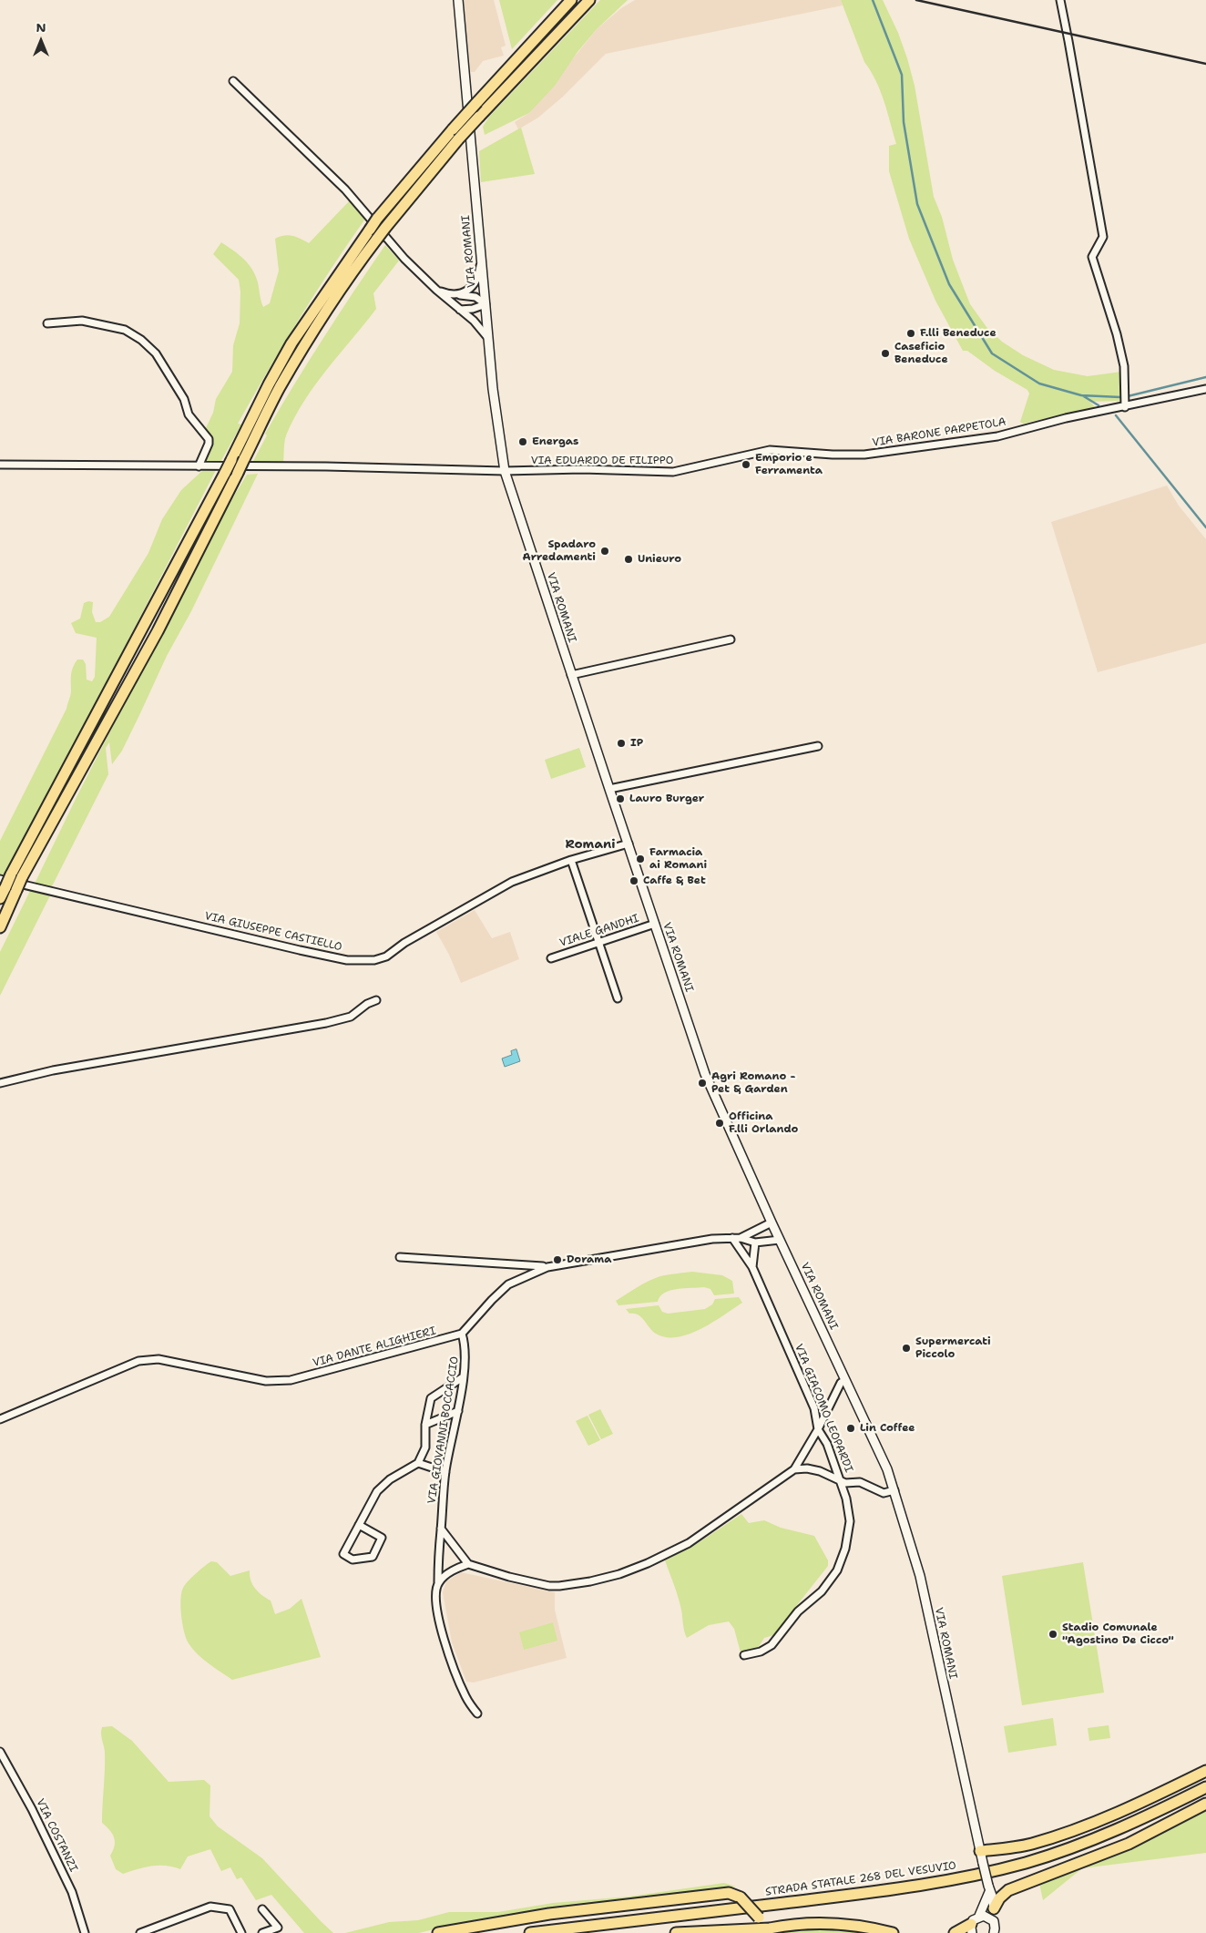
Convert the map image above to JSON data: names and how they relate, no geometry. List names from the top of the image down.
{
  "streets": {
    "highway": ["STRADA STATALE 268 DEL VESUVIO"],
    "street": [
      "VIA ROMANI",
      "VIA BARONE PARPETOLA",
      "VIA EDUARDO DE FILIPPO",
      "VIALE GANDHI",
      "VIA GIUSEPPE CASTIELLO",
      "VIA DANTE ALIGHIERI",
      "VIA GIACOMO LEOPARDI",
      "VIA GIOVANNI BOCCACCIO",
      "VIA COSTANZI"
    ]
  },
  "crossings": [
    ["VIA ROMANI", "VIA EDUARDO DE FILIPPO"],
    ["VIA ROMANI", "VIALE GANDHI"],
    ["VIA ROMANI", "VIA GIUSEPPE CASTIELLO"],
    ["VIA ROMANI", "VIA GIACOMO LEOPARDI"],
    ["VIA BARONE PARPETOLA", "VIA EDUARDO DE FILIPPO"],
    ["VIA DANTE ALIGHIERI", "VIA GIOVANNI BOCCACCIO"]
  ],
  "districts": ["Romani"],
  "places": [
    "F.lli Beneduce",
    "Caseficio Beneduce",
    "Energas",
    "Emporio e Ferramenta",
    "Spadaro Arredamenti",
    "Unieuro",
    "IP",
    "Lauro Burger",
    "Farmacia ai Romani",
    "Caffe & Bet",
    "Agri Romano - Pet & Garden",
    "Officina F.lli Orlando",
    "Dorama",
    "Supermercati Piccolo",
    "Lin Coffee",
    "Stadio Comunale \"Agostino De Cicco\""
  ],
  "north": "top"
}
